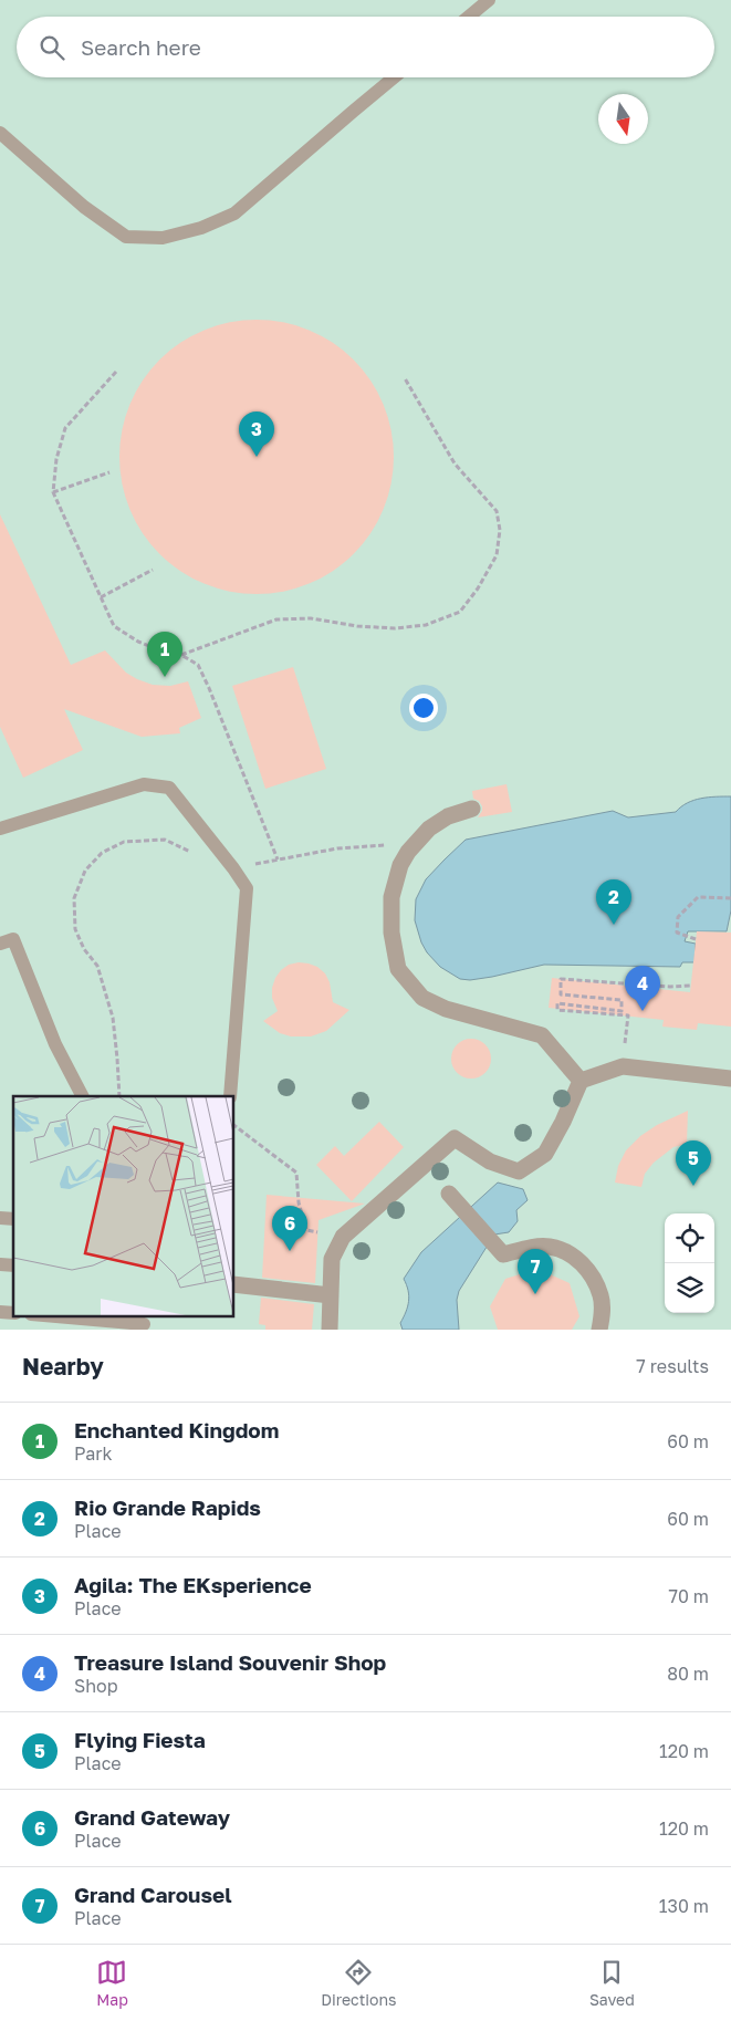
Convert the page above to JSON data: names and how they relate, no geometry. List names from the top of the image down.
{
  "north": "bottom",
  "page": {
    "search": "Search here",
    "pins": [
      "3",
      "1",
      "2",
      "4",
      "5",
      "6",
      "7"
    ],
    "heading": ["Nearby", "7 results"],
    "list": [
      {
        "mark": "1",
        "name": "Enchanted Kingdom",
        "note": "Park",
        "value": "60 m"
      },
      {
        "mark": "2",
        "name": "Rio Grande Rapids",
        "note": "Place",
        "value": "60 m"
      },
      {
        "mark": "3",
        "name": "Agila: The EKsperience",
        "note": "Place",
        "value": "70 m"
      },
      {
        "mark": "4",
        "name": "Treasure Island Souvenir Shop",
        "note": "Shop",
        "value": "80 m"
      },
      {
        "mark": "5",
        "name": "Flying Fiesta",
        "note": "Place",
        "value": "120 m"
      },
      {
        "mark": "6",
        "name": "Grand Gateway",
        "note": "Place",
        "value": "120 m"
      },
      {
        "mark": "7",
        "name": "Grand Carousel",
        "note": "Place",
        "value": "130 m"
      }
    ],
    "nav": ["Map", "Directions", "Saved"]
  }
}
